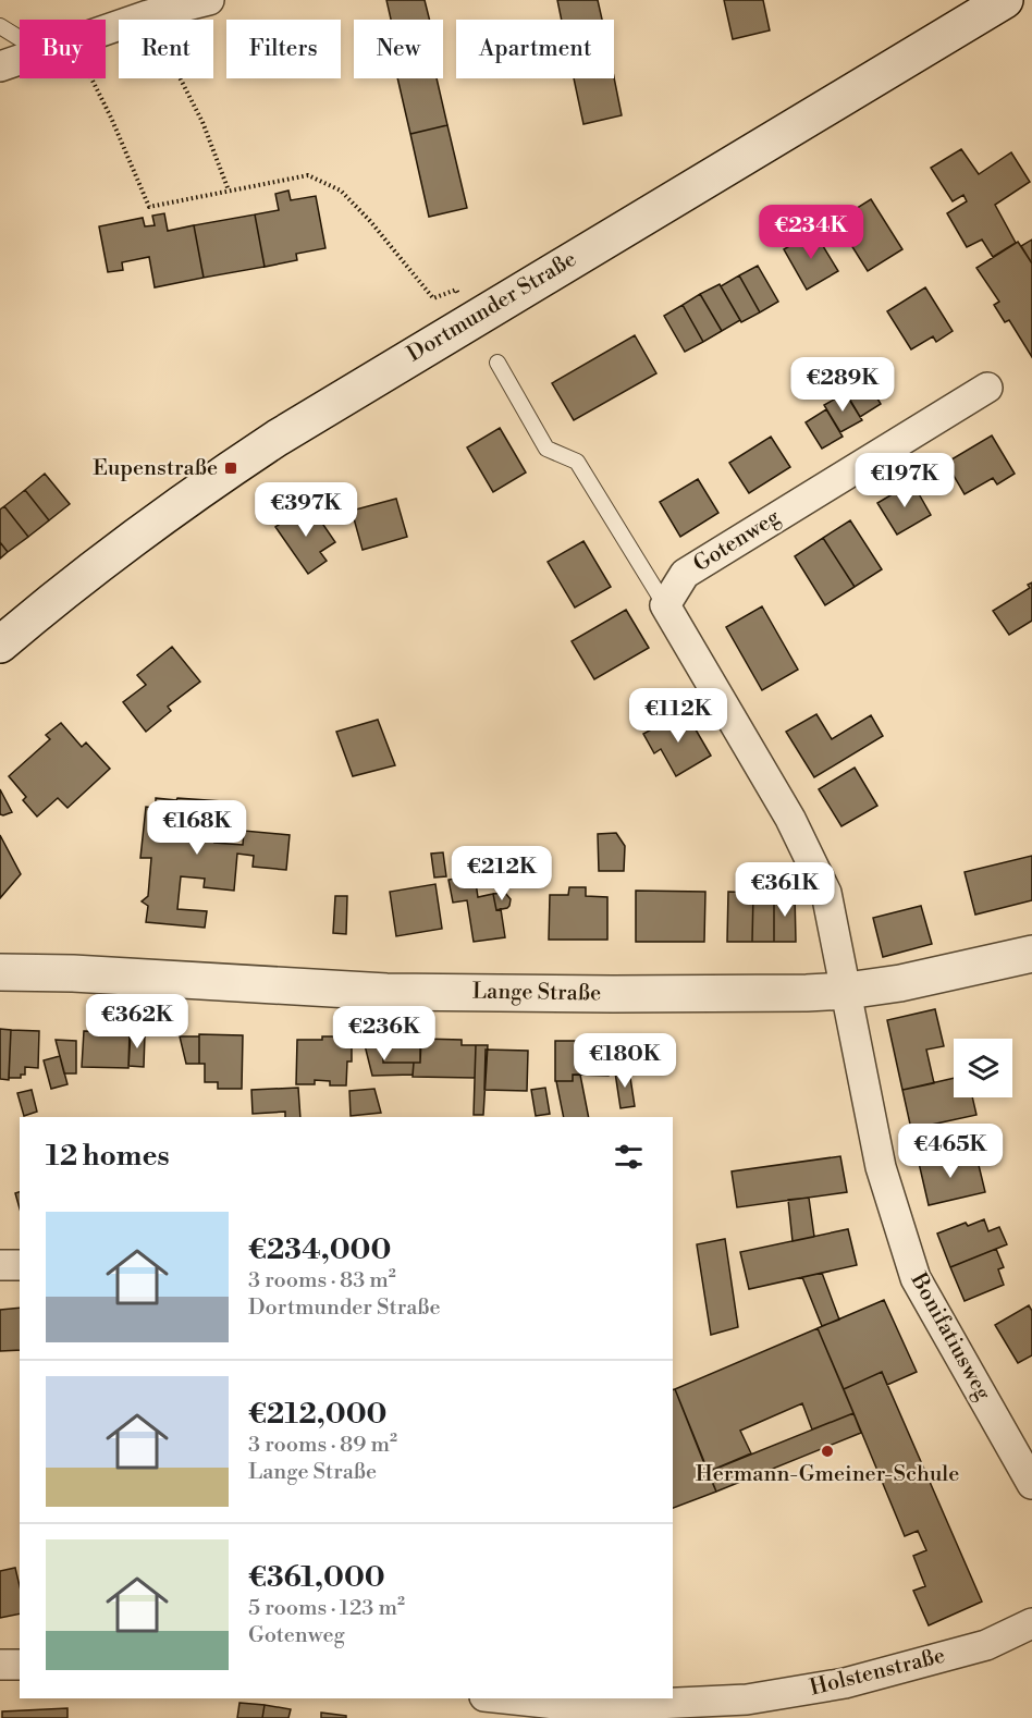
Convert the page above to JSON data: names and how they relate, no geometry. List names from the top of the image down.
{
  "streets": {
    "main road": ["Dortmunder Straße", "Lange Straße"],
    "street": ["Gotenweg", "Bonifatiusweg", "Holstenstraße"]
  },
  "crossings": [
    ["Lange Straße", "Bonifatiusweg"]
  ],
  "places": {
    "transit": ["Eupenstraße"],
    "other": ["Hermann-Gmeiner-Schule"]
  },
  "page": {
    "chip": [
      "Buy",
      "Rent",
      "Filters",
      "New",
      "Apartment"
    ],
    "price": [
      "€234K",
      "€289K",
      "€197K",
      "€397K",
      "€112K",
      "€168K",
      "€212K",
      "€361K",
      "€362K",
      "€236K",
      "€180K",
      "€465K"
    ],
    "heading": "12 homes",
    "list": [
      {
        "name": "€234,000",
        "note": "3 rooms · 83 m² · Dortmunder Straße"
      },
      {
        "name": "€212,000",
        "note": "3 rooms · 89 m² · Lange Straße"
      },
      {
        "name": "€361,000",
        "note": "5 rooms · 123 m² · Gotenweg"
      }
    ]
  }
}
